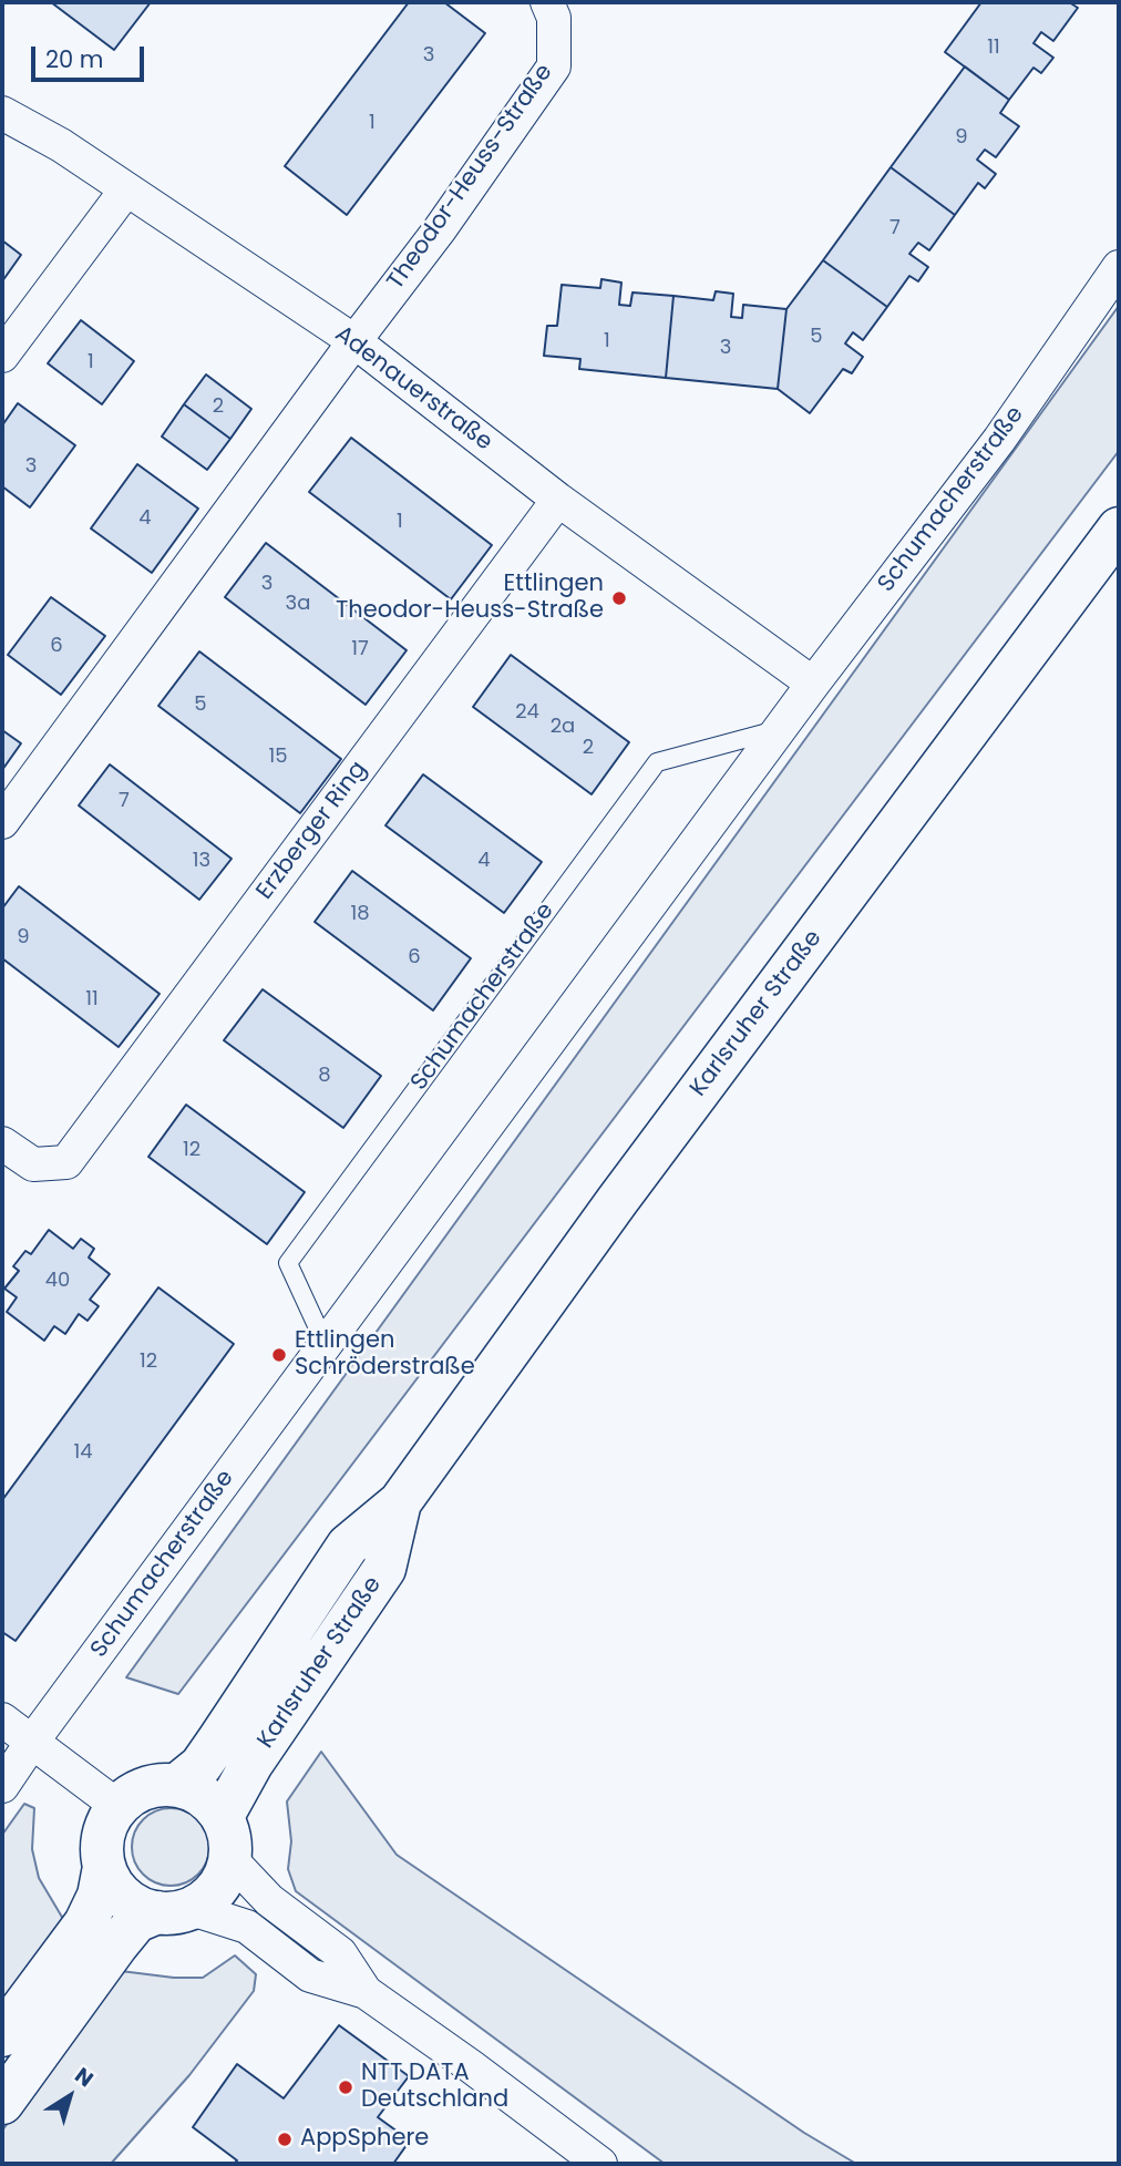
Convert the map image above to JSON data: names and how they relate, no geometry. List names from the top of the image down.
{
  "streets": {
    "main road": ["Karlsruher Straße"],
    "street": [
      "Theodor-Heuss-Straße",
      "Adenauerstraße",
      "Schumacherstraße",
      "Erzberger Ring"
    ]
  },
  "crossings": [
    ["Theodor-Heuss-Straße", "Adenauerstraße"],
    ["Adenauerstraße", "Schumacherstraße"],
    ["Adenauerstraße", "Erzberger Ring"]
  ],
  "places": [
    "Ettlingen Theodor-Heuss-Straße",
    "Ettlingen Schröderstraße",
    "NTT DATA Deutschland",
    "AppSphere"
  ],
  "house_numbers": [
    "11",
    "3",
    "1",
    "9",
    "7",
    "5",
    "1",
    "3",
    "1",
    "2",
    "3",
    "4",
    "1",
    "3",
    "3a",
    "6",
    "17",
    "5",
    "24",
    "2a",
    "2",
    "15",
    "7",
    "13",
    "4",
    "18",
    "9",
    "6",
    "11",
    "8",
    "12",
    "40",
    "12",
    "14"
  ],
  "scale_bar": "20 m",
  "north": "top right"
}
